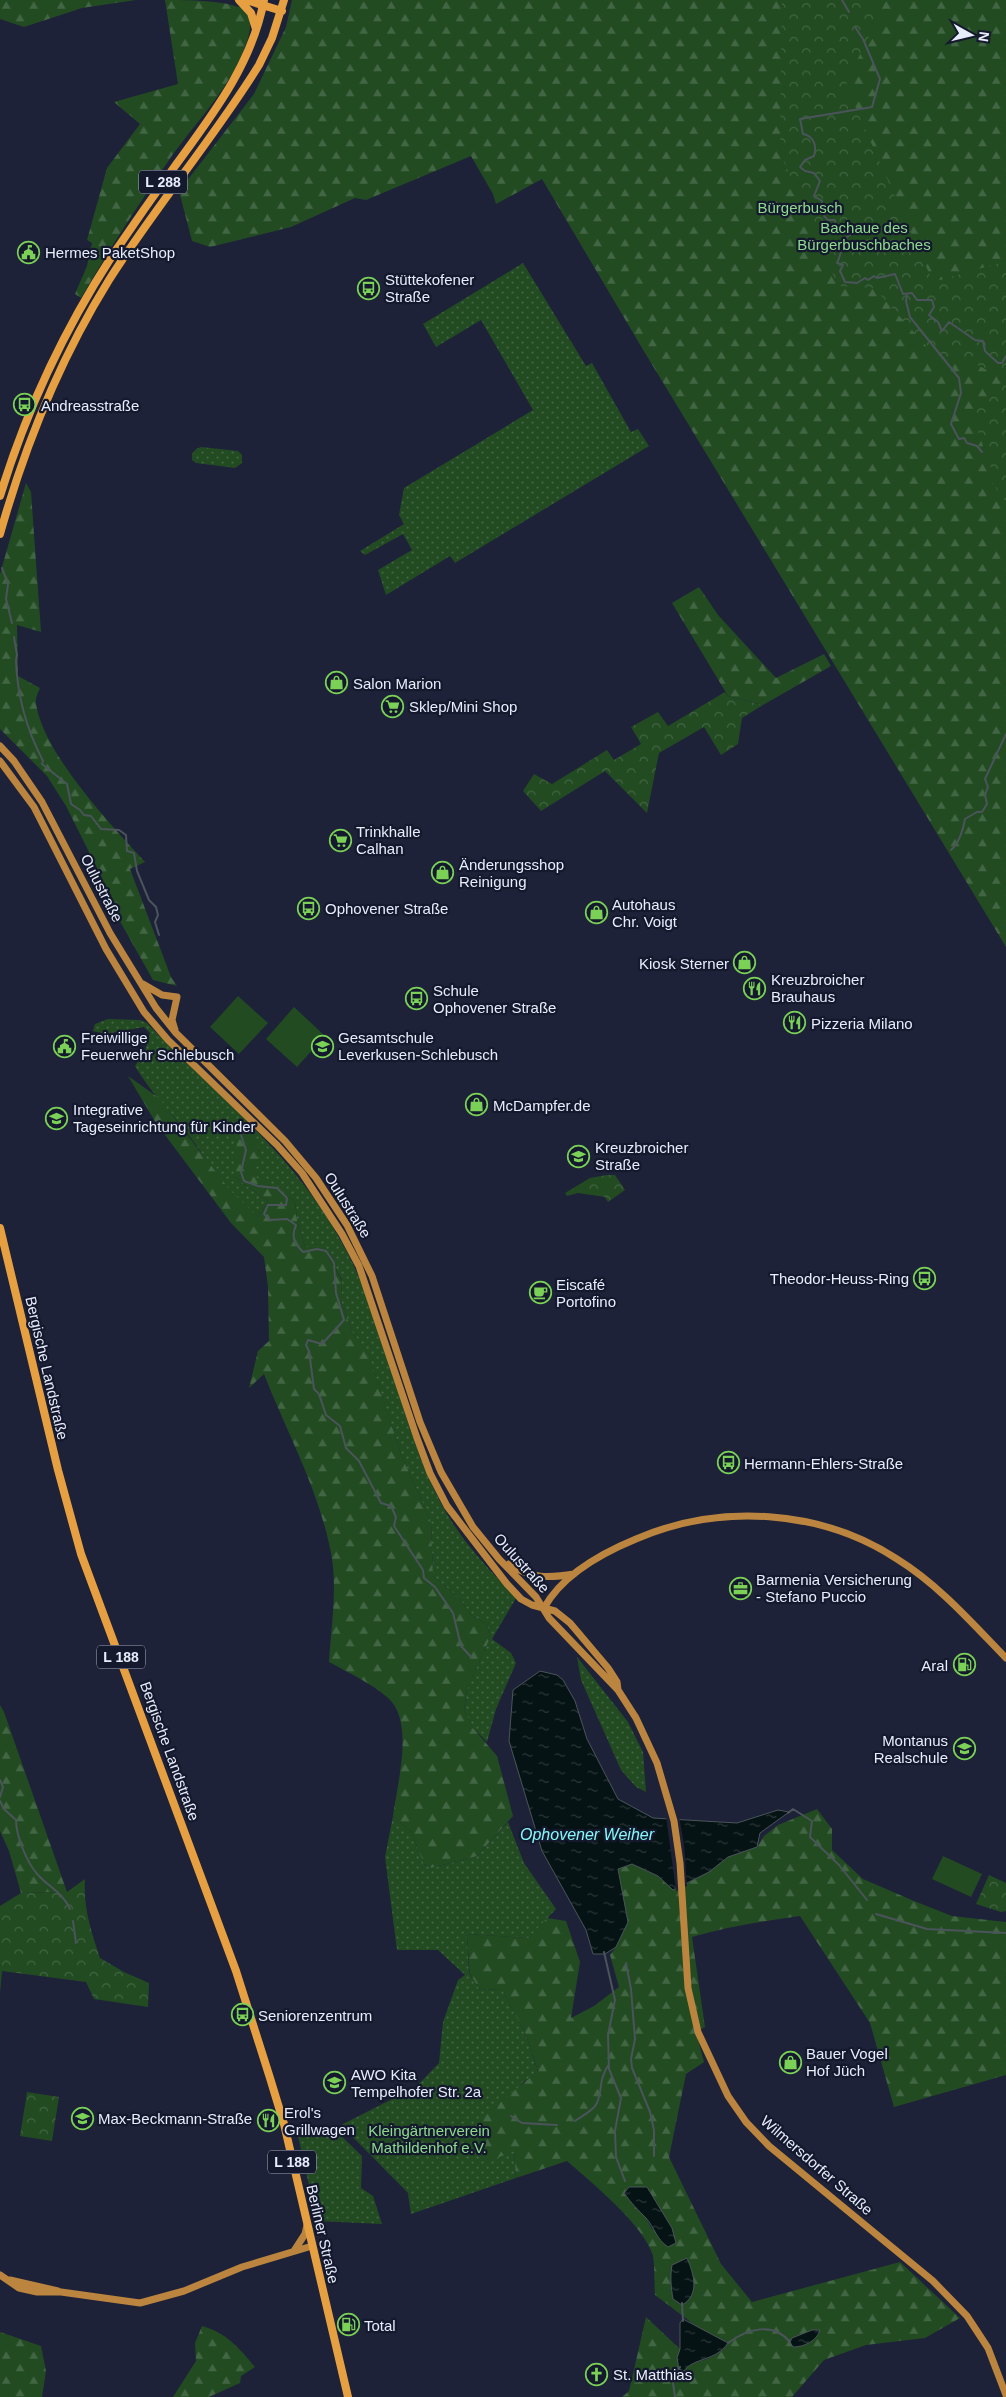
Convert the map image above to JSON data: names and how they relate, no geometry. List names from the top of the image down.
{
  "streets": {
    "main road": [
      "L 288",
      "Oulustraße",
      "Bergische Landstraße",
      "L 188",
      "Wilmersdorfer Straße",
      "Berliner Straße"
    ]
  },
  "crossings": [
    ["Oulustraße", "Wilmersdorfer Straße"],
    ["Bergische Landstraße", "Berliner Straße"]
  ],
  "water": ["Ophovener Weiher"],
  "parks": ["Bürgerbusch", "Bachaue des Bürgerbuschbaches", "Kleingärtnerverein Mathildenhof e.V."],
  "places": {
    "public building": ["Hermes PaketShop", "Freiwillige Feuerwehr Schlebusch"],
    "bus stop": [
      "Stüttekofener Straße",
      "Andreasstraße",
      "Ophovener Straße",
      "Schule Ophovener Straße",
      "Theodor-Heuss-Ring",
      "Hermann-Ehlers-Straße",
      "Seniorenzentrum"
    ],
    "shop": [
      "Salon Marion",
      "Änderungsshop Reinigung",
      "Autohaus Chr. Voigt",
      "Kiosk Sterner",
      "McDampfer.de",
      "Bauer Vogel Hof Jüch"
    ],
    "supermarket": ["Sklep/Mini Shop", "Trinkhalle Calhan"],
    "restaurant": ["Kreuzbroicher Brauhaus", "Pizzeria Milano", "Erol's Grillwagen"],
    "school or university": [
      "Gesamtschule Leverkusen-Schlebusch",
      "Integrative Tageseinrichtung für Kinder",
      "Kreuzbroicher Straße",
      "Montanus Realschule",
      "AWO Kita Tempelhofer Str. 2a",
      "Max-Beckmann-Straße"
    ],
    "cafe": ["Eiscafé Portofino"],
    "office": ["Barmenia Versicherung - Stefano Puccio"],
    "fuel station": ["Aral", "Total"],
    "church": ["St. Matthias"]
  },
  "north": "right"
}
